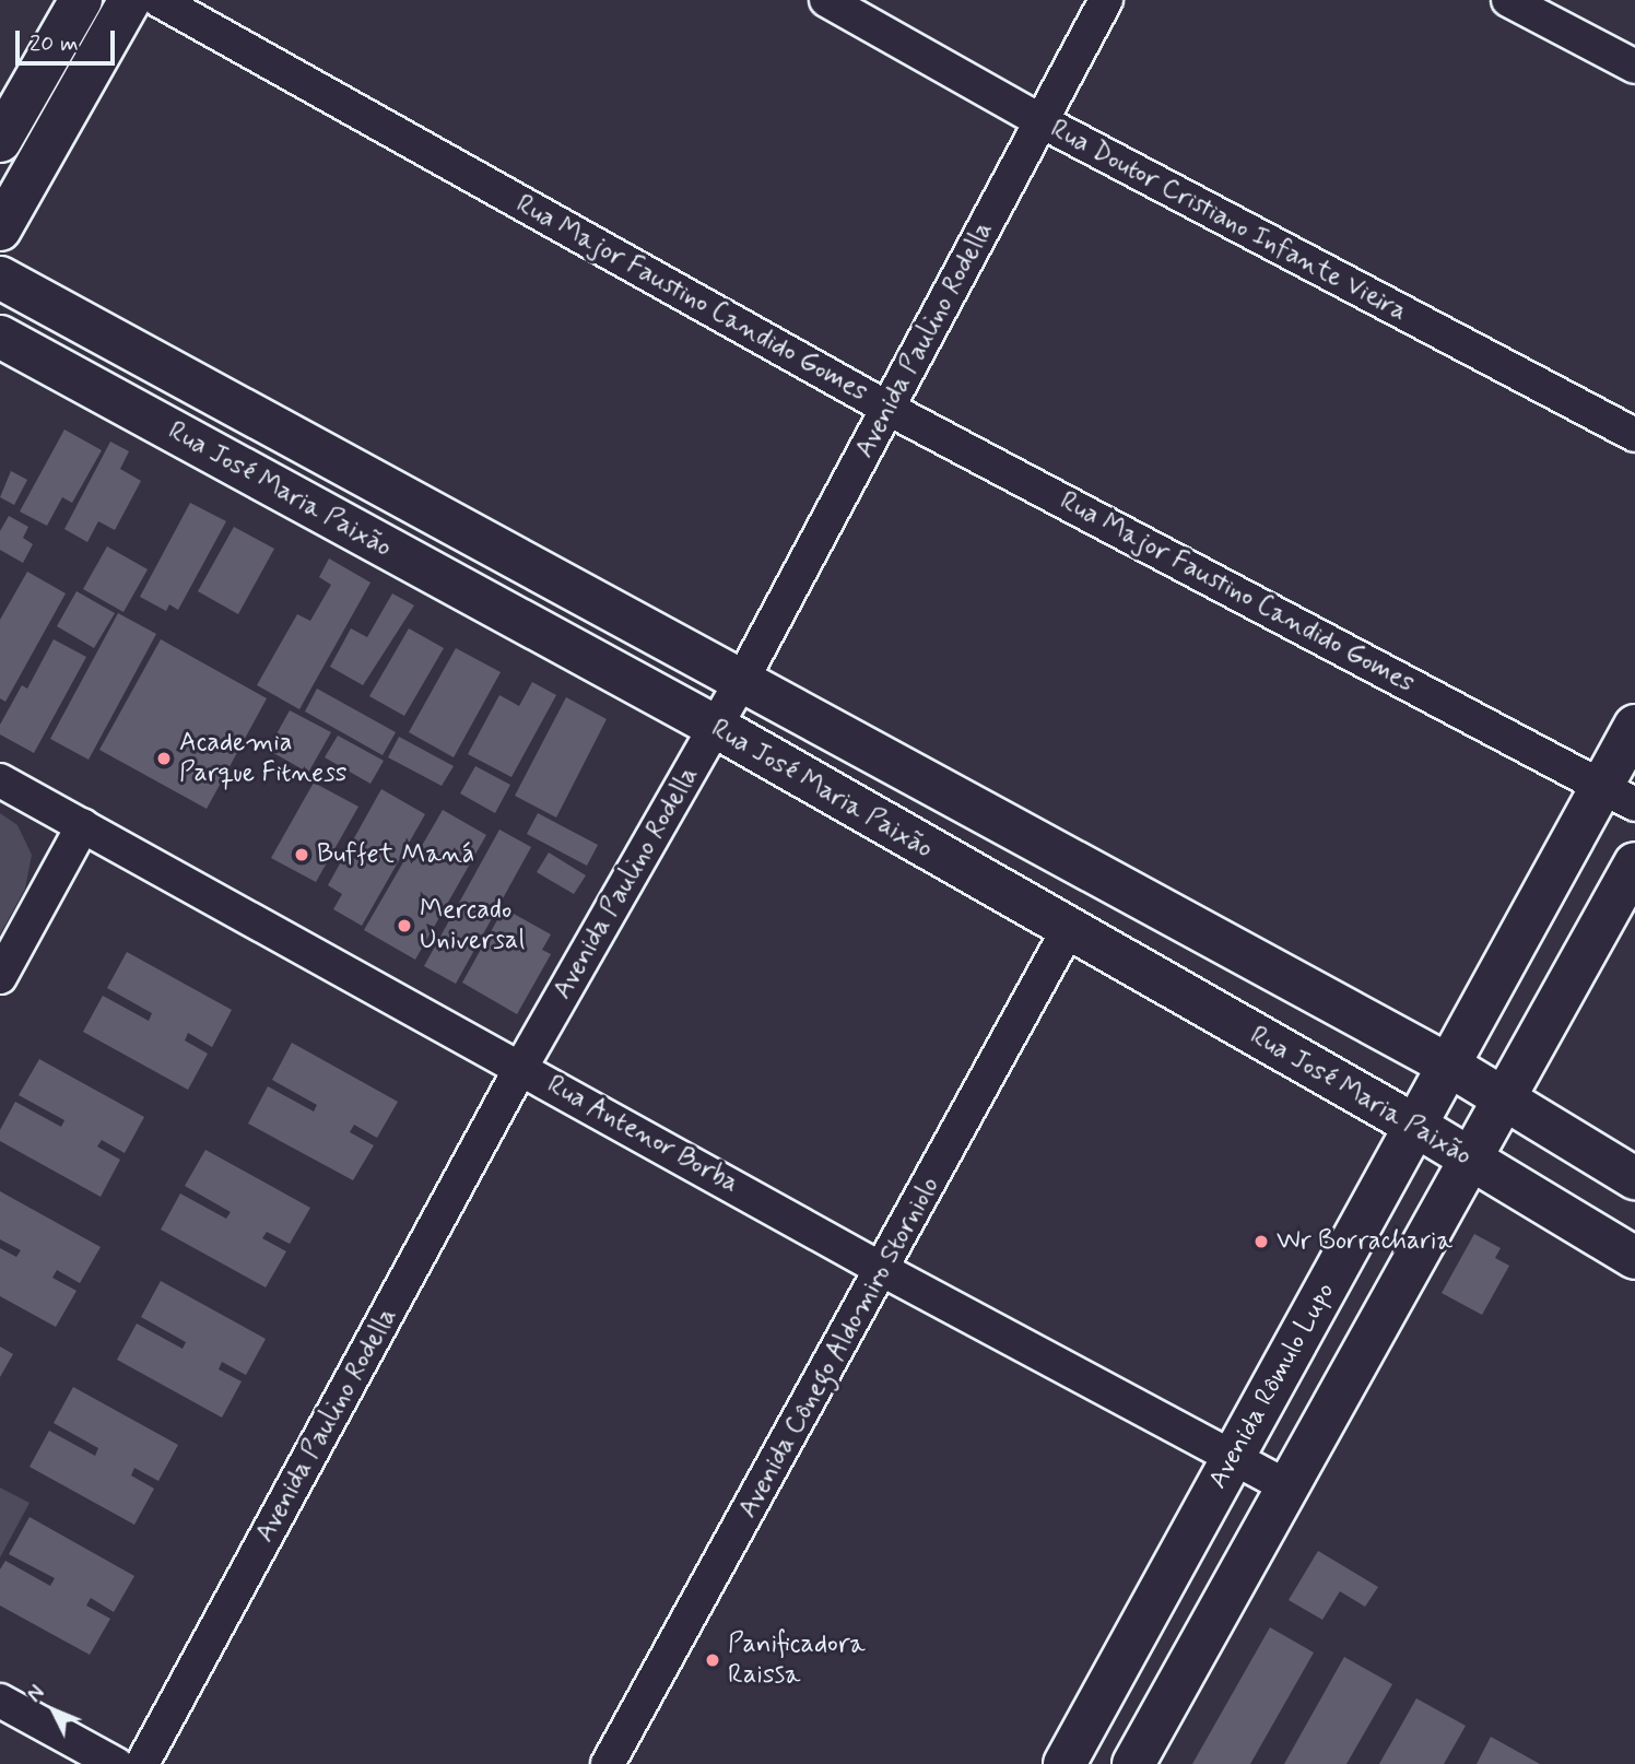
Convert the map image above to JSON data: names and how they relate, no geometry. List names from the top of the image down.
{
  "streets": {
    "street": [
      "Rua Doutor Cristiano Infante Vieira",
      "Rua Major Faustino Candido Gomes",
      "Avenida Paulino Rodella",
      "Rua José Maria Paixão",
      "Rua Antenor Borba",
      "Avenida Cônego Aldomiro Storniolo",
      "Avenida Rômulo Lupo"
    ]
  },
  "crossings": [
    ["Rua Doutor Cristiano Infante Vieira", "Avenida Paulino Rodella"],
    ["Rua Major Faustino Candido Gomes", "Avenida Paulino Rodella"],
    ["Rua Major Faustino Candido Gomes", "Avenida Rômulo Lupo"],
    ["Avenida Paulino Rodella", "Rua José Maria Paixão"],
    ["Avenida Paulino Rodella", "Rua Antenor Borba"],
    ["Rua José Maria Paixão", "Avenida Cônego Aldomiro Storniolo"],
    ["Rua José Maria Paixão", "Avenida Rômulo Lupo"],
    ["Rua Antenor Borba", "Avenida Cônego Aldomiro Storniolo"],
    ["Rua Antenor Borba", "Avenida Rômulo Lupo"]
  ],
  "places": [
    "Academia Parque Fitness",
    "Buffet Maná",
    "Mercado Universal",
    "Wr Borracharia",
    "Panificadora Raissa"
  ],
  "scale_bar": "20 m",
  "north": "top left"
}
